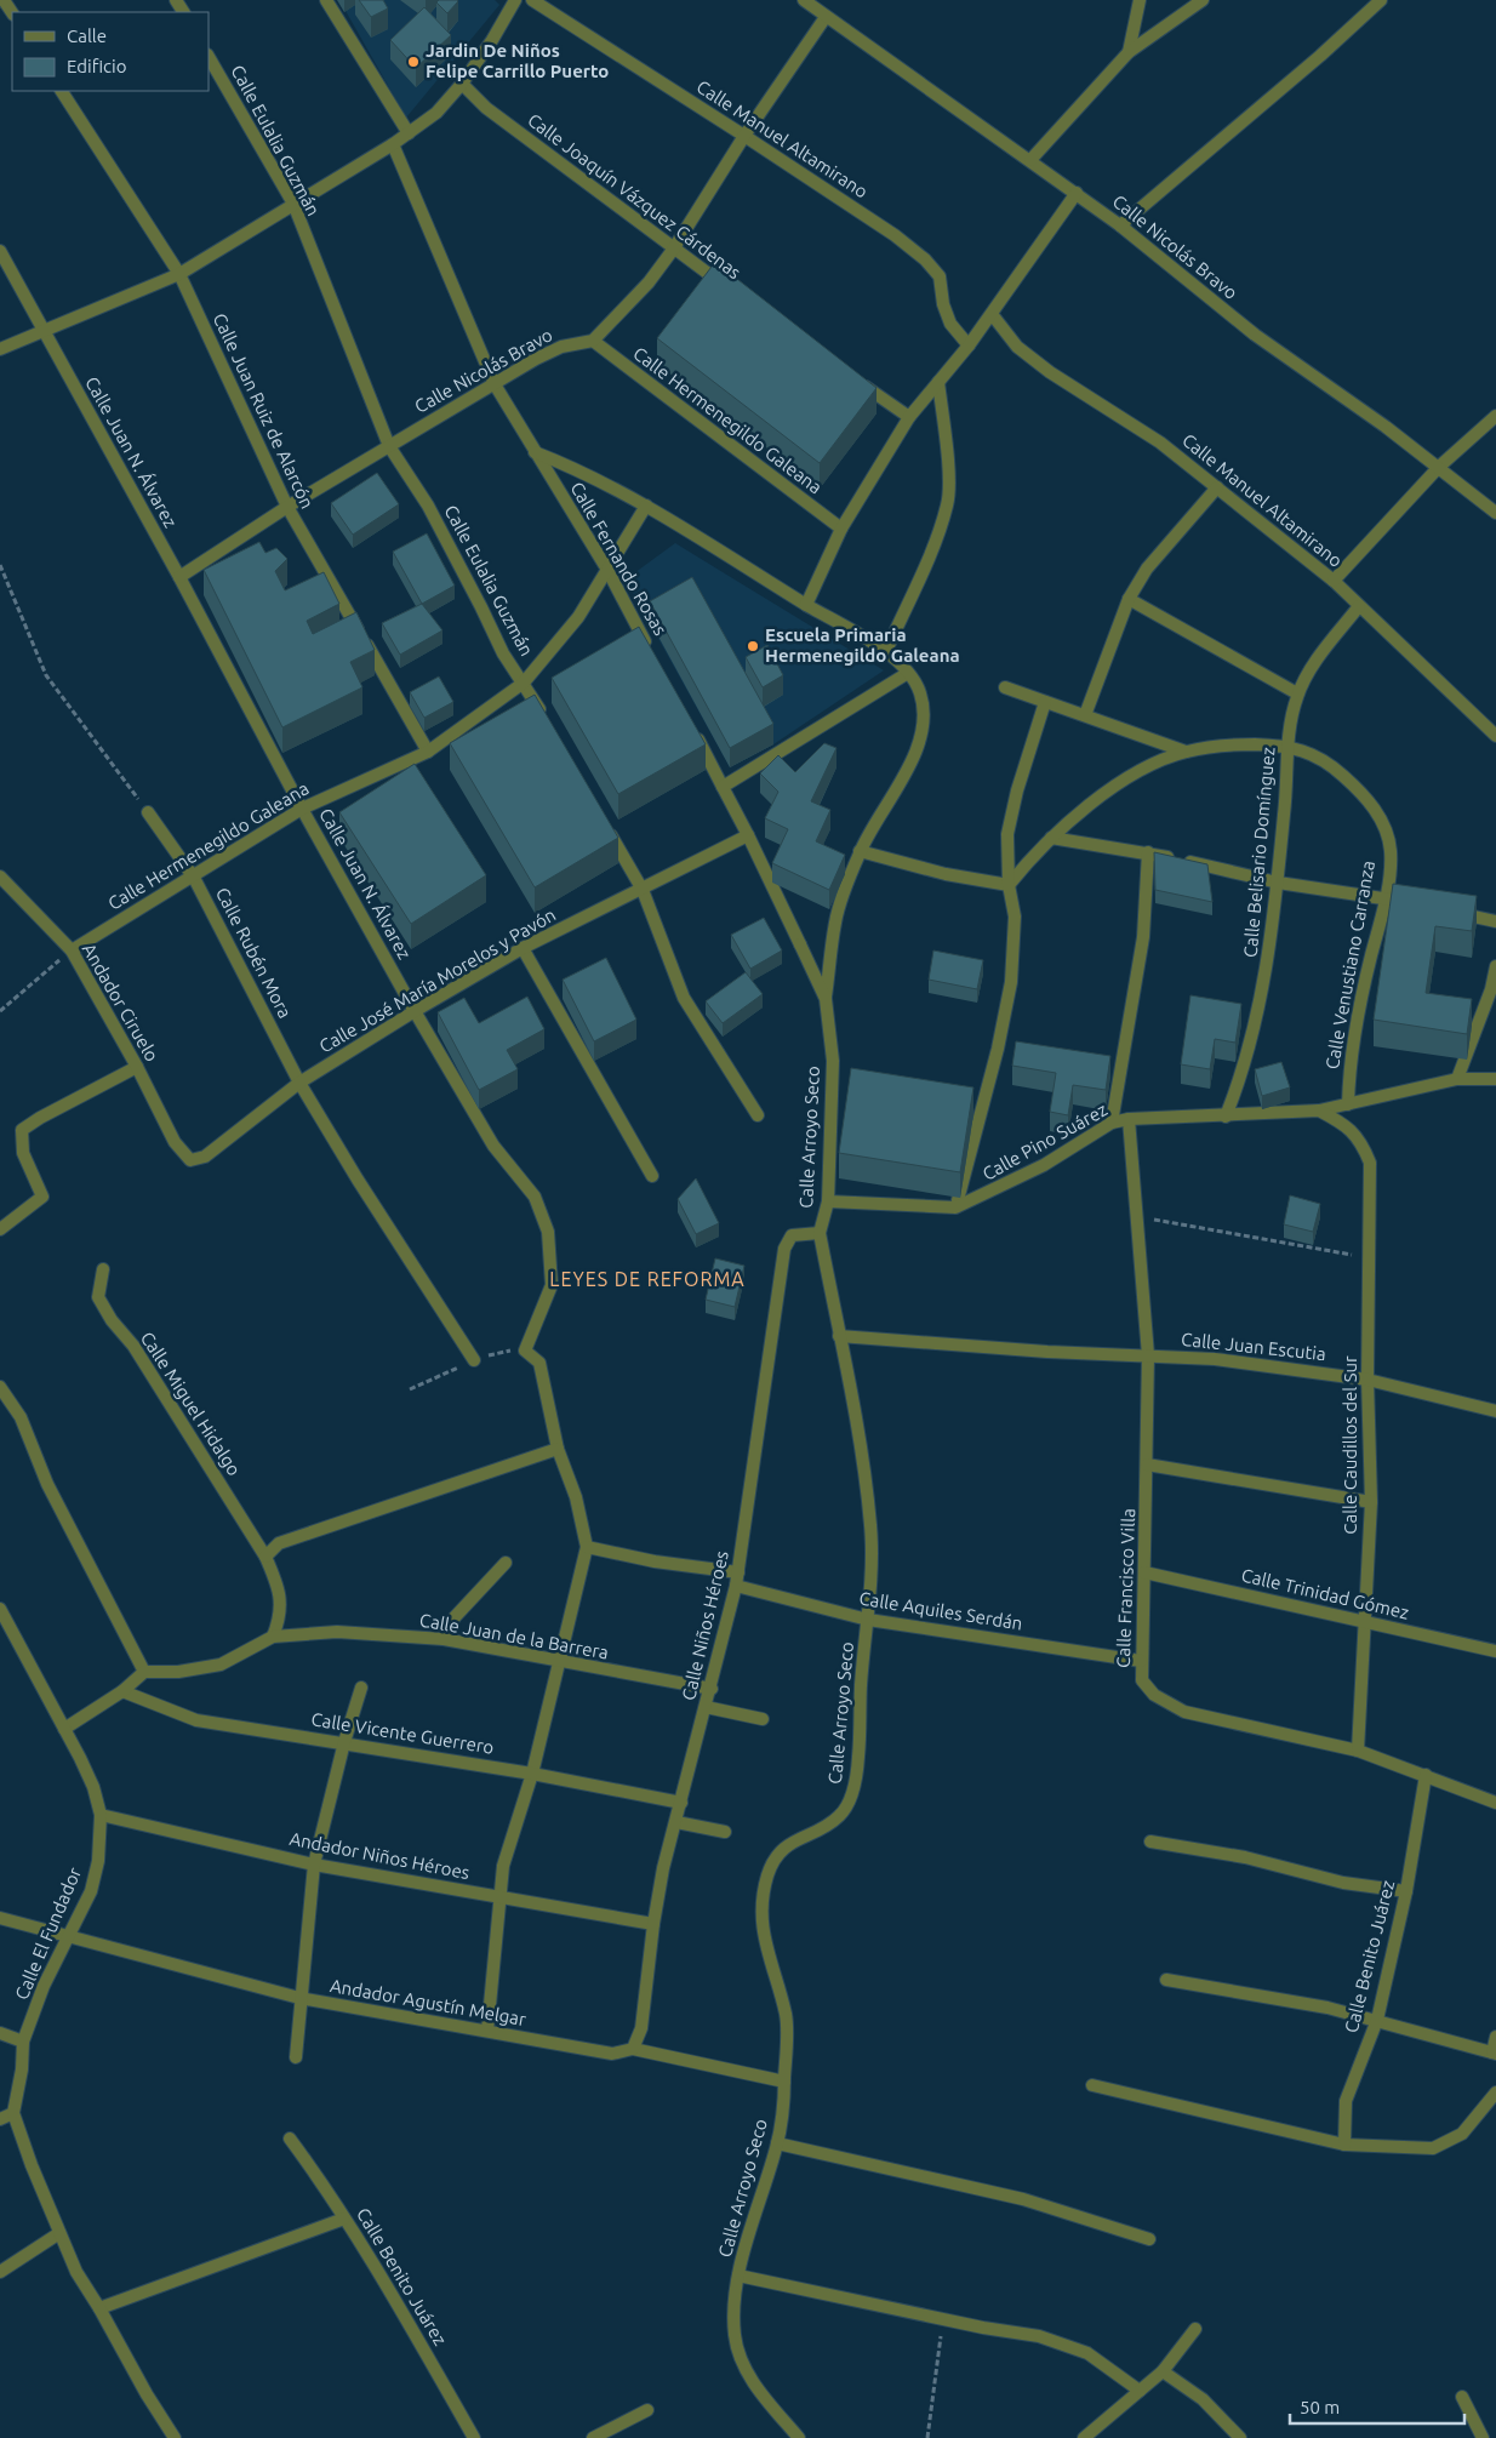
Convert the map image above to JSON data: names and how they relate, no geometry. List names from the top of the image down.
{
  "streets": {
    "street": [
      "Calle Manuel Altamirano",
      "Calle Eulalia Guzmán",
      "Calle Joaquín Vázquez Cárdenas",
      "Calle Nicolás Bravo",
      "Calle Juan Ruiz de Alarcón",
      "Calle Hermenegildo Galeana",
      "Calle Juan N. Álvarez",
      "Calle Fernando Rosas",
      "Calle Belisario Domínguez",
      "Calle Rubén Mora",
      "Calle Venustiano Carranza",
      "Calle José María Morelos y Pavón",
      "Andador Ciruelo",
      "Calle Arroyo Seco",
      "Calle Pino Suárez",
      "Calle Juan Escutia",
      "Calle Miguel Hidalgo",
      "Calle Caudillos del Sur",
      "Calle Francisco Villa",
      "Calle Trinidad Gómez",
      "Calle Aquiles Serdán",
      "Calle Niños Héroes",
      "Calle Juan de la Barrera",
      "Calle Vicente Guerrero",
      "Andador Niños Héroes",
      "Calle El Fundador",
      "Calle Benito Juárez",
      "Andador Agustín Melgar"
    ]
  },
  "crossings": [
    ["Calle Manuel Altamirano", "Calle Belisario Domínguez"],
    ["Calle Eulalia Guzmán", "Calle Nicolás Bravo"],
    ["Calle Eulalia Guzmán", "Calle Hermenegildo Galeana"],
    ["Calle Nicolás Bravo", "Calle Juan Ruiz de Alarcón"],
    ["Calle Nicolás Bravo", "Calle Hermenegildo Galeana"],
    ["Calle Nicolás Bravo", "Calle Juan N. Álvarez"],
    ["Calle Nicolás Bravo", "Calle Fernando Rosas"],
    ["Calle Juan Ruiz de Alarcón", "Calle Hermenegildo Galeana"],
    ["Calle Hermenegildo Galeana", "Calle Juan N. Álvarez"],
    ["Calle Hermenegildo Galeana", "Calle Fernando Rosas"],
    ["Calle Hermenegildo Galeana", "Calle Rubén Mora"],
    ["Calle Hermenegildo Galeana", "Andador Ciruelo"],
    ["Calle Juan N. Álvarez", "Calle José María Morelos y Pavón"],
    ["Calle Belisario Domínguez", "Calle Venustiano Carranza"],
    ["Calle Belisario Domínguez", "Calle Pino Suárez"],
    ["Calle Rubén Mora", "Calle José María Morelos y Pavón"],
    ["Calle Venustiano Carranza", "Calle Pino Suárez"],
    ["Calle José María Morelos y Pavón", "Andador Ciruelo"],
    ["Calle José María Morelos y Pavón", "Calle Arroyo Seco"],
    ["Calle Arroyo Seco", "Calle Pino Suárez"],
    ["Calle Arroyo Seco", "Calle Aquiles Serdán"],
    ["Calle Arroyo Seco", "Calle Niños Héroes"],
    ["Calle Arroyo Seco", "Andador Agustín Melgar"],
    ["Calle Pino Suárez", "Calle Caudillos del Sur"],
    ["Calle Pino Suárez", "Calle Francisco Villa"],
    ["Calle Juan Escutia", "Calle Caudillos del Sur"],
    ["Calle Juan Escutia", "Calle Francisco Villa"],
    ["Calle Miguel Hidalgo", "Calle Juan de la Barrera"],
    ["Calle Caudillos del Sur", "Calle Francisco Villa"],
    ["Calle Caudillos del Sur", "Calle Trinidad Gómez"],
    ["Calle Francisco Villa", "Calle Trinidad Gómez"],
    ["Calle Francisco Villa", "Calle Aquiles Serdán"],
    ["Calle Francisco Villa", "Calle Benito Juárez"],
    ["Calle Aquiles Serdán", "Calle Niños Héroes"],
    ["Calle Niños Héroes", "Calle Juan de la Barrera"],
    ["Calle Niños Héroes", "Calle Vicente Guerrero"],
    ["Calle Niños Héroes", "Andador Niños Héroes"],
    ["Calle Niños Héroes", "Andador Agustín Melgar"],
    ["Andador Niños Héroes", "Calle El Fundador"],
    ["Calle El Fundador", "Andador Agustín Melgar"]
  ],
  "districts": ["LEYES DE REFORMA"],
  "places": ["Jardin De Niños Felipe Carrillo Puerto", "Escuela Primaria Hermenegildo Galeana"],
  "legend": ["Calle", "Edificio"],
  "scale_bar": "50 m"
}
